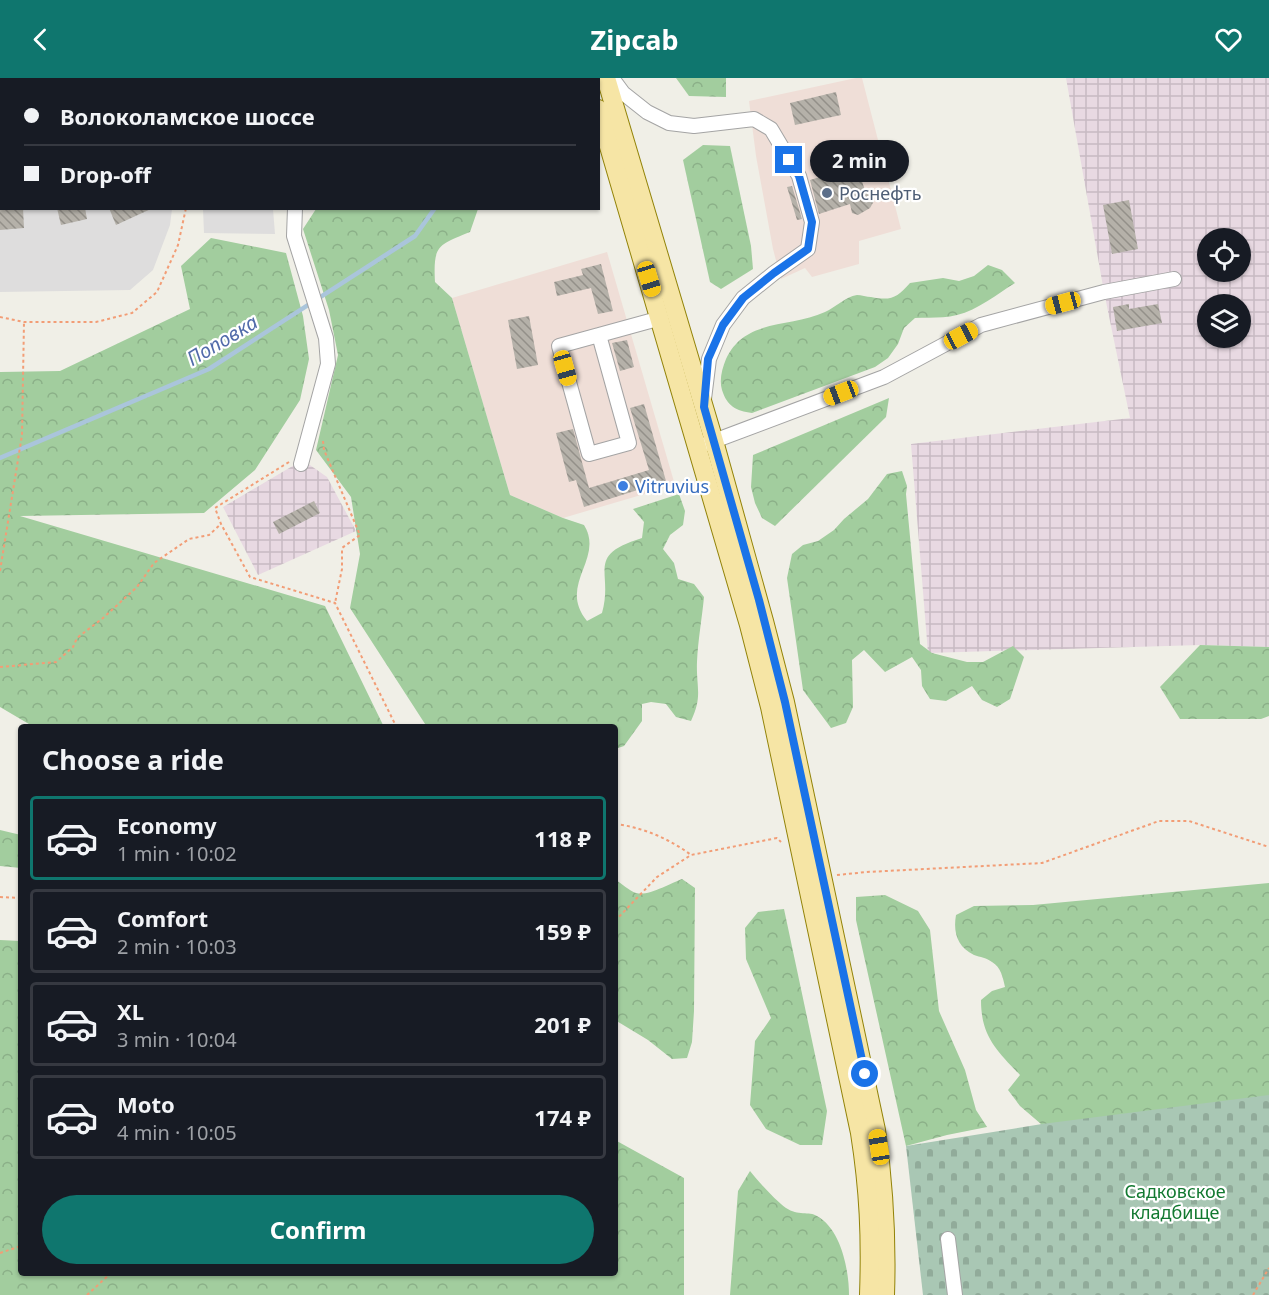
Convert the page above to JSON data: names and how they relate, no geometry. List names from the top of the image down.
{
  "water": ["Поповка"],
  "parks": ["Садковское кладбище"],
  "places": ["Роснефть", "Vitruvius"],
  "page": {
    "header": "Zipcab",
    "banner": ["Волоколамское шоссе", "Drop-off"],
    "bubble": "2 min",
    "heading": "Choose a ride",
    "list": [
      {
        "name": "Economy",
        "note": "1 min · 10:02",
        "value": "118 ₽"
      },
      {
        "name": "Comfort",
        "note": "2 min · 10:03",
        "value": "159 ₽"
      },
      {
        "name": "XL",
        "note": "3 min · 10:04",
        "value": "201 ₽"
      },
      {
        "name": "Moto",
        "note": "4 min · 10:05",
        "value": "174 ₽"
      }
    ],
    "buttons": "Confirm"
  }
}
